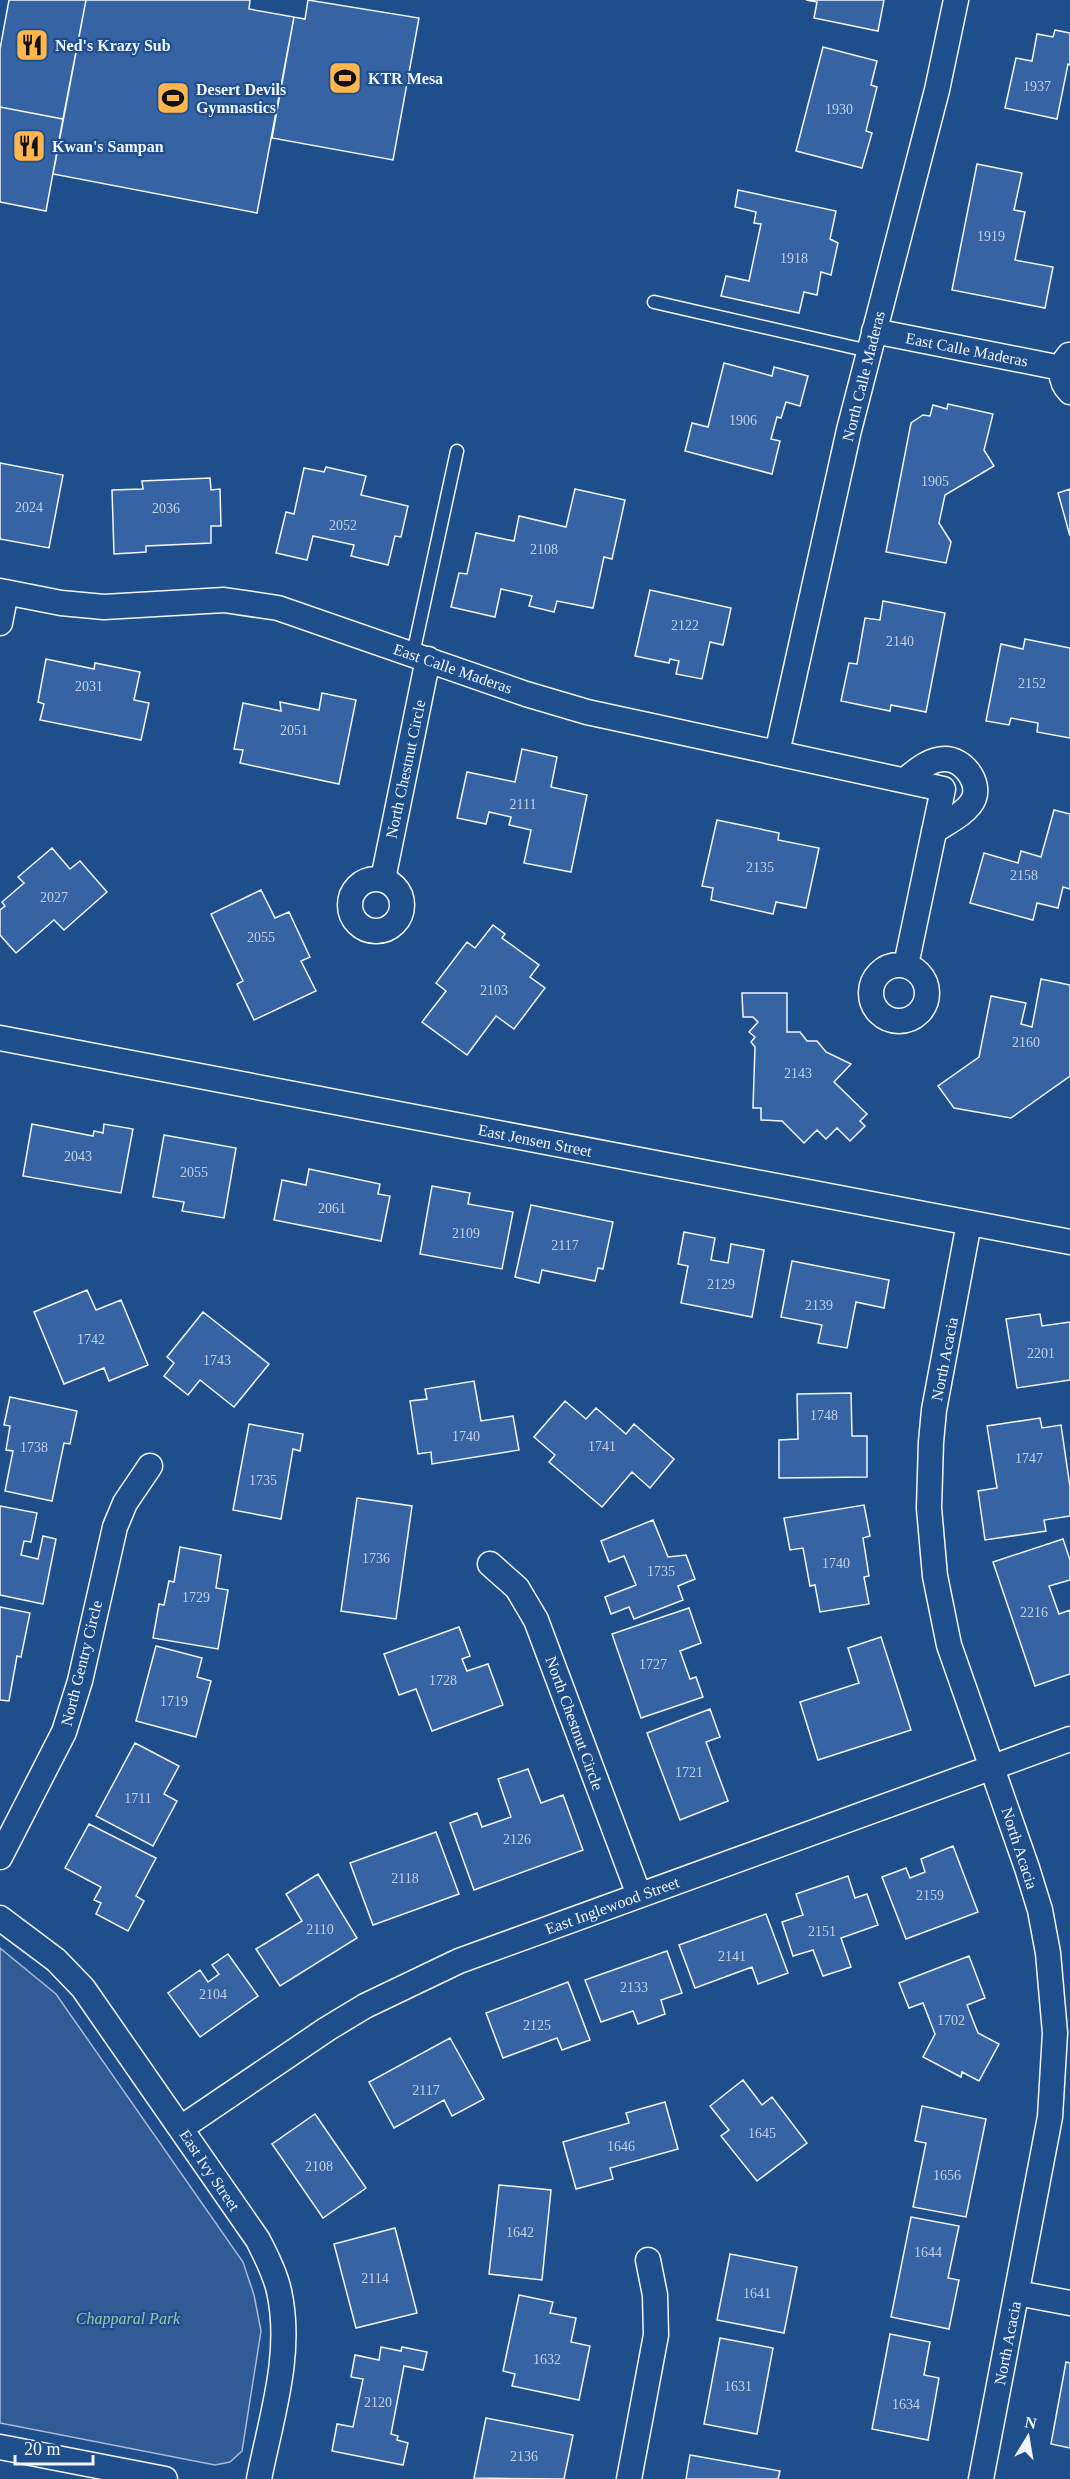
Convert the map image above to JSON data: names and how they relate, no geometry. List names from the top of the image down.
{
  "streets": {
    "street": [
      "East Calle Maderas",
      "North Calle Maderas",
      "North Chestnut Circle",
      "East Jensen Street",
      "North Acacia",
      "North Gentry Circle",
      "East Inglewood Street",
      "East Ivy Street"
    ]
  },
  "crossings": [
    ["East Calle Maderas", "North Calle Maderas"],
    ["East Calle Maderas", "North Chestnut Circle"],
    ["North Chestnut Circle", "East Inglewood Street"],
    ["East Jensen Street", "North Acacia"],
    ["North Acacia", "East Inglewood Street"],
    ["East Inglewood Street", "East Ivy Street"]
  ],
  "parks": ["Chapparal Park"],
  "places": {
    "restaurant": ["Ned's Krazy Sub", "Kwan's Sampan"],
    "sports": ["KTR Mesa", "Desert Devils Gymnastics"]
  },
  "house_numbers": [
    "1937",
    "1930",
    "1919",
    "1918",
    "1906",
    "1905",
    "2024",
    "2036",
    "2052",
    "2108",
    "2122",
    "2140",
    "2152",
    "2031",
    "2051",
    "2111",
    "2135",
    "2158",
    "2027",
    "2055",
    "2103",
    "2160",
    "2143",
    "2043",
    "2055",
    "2061",
    "2109",
    "2117",
    "2129",
    "2139",
    "1742",
    "2201",
    "1743",
    "1748",
    "1740",
    "1741",
    "1738",
    "1747",
    "1735",
    "1736",
    "1740",
    "1735",
    "1729",
    "2216",
    "1727",
    "1728",
    "1719",
    "1721",
    "1711",
    "2126",
    "2118",
    "2159",
    "2110",
    "2151",
    "2141",
    "2133",
    "2104",
    "1702",
    "2125",
    "2117",
    "1645",
    "1646",
    "2108",
    "1656",
    "1642",
    "1644",
    "2114",
    "1641",
    "1632",
    "1631",
    "2120",
    "1634",
    "2136"
  ],
  "scale_bar": "20 m",
  "north": "top"
}
